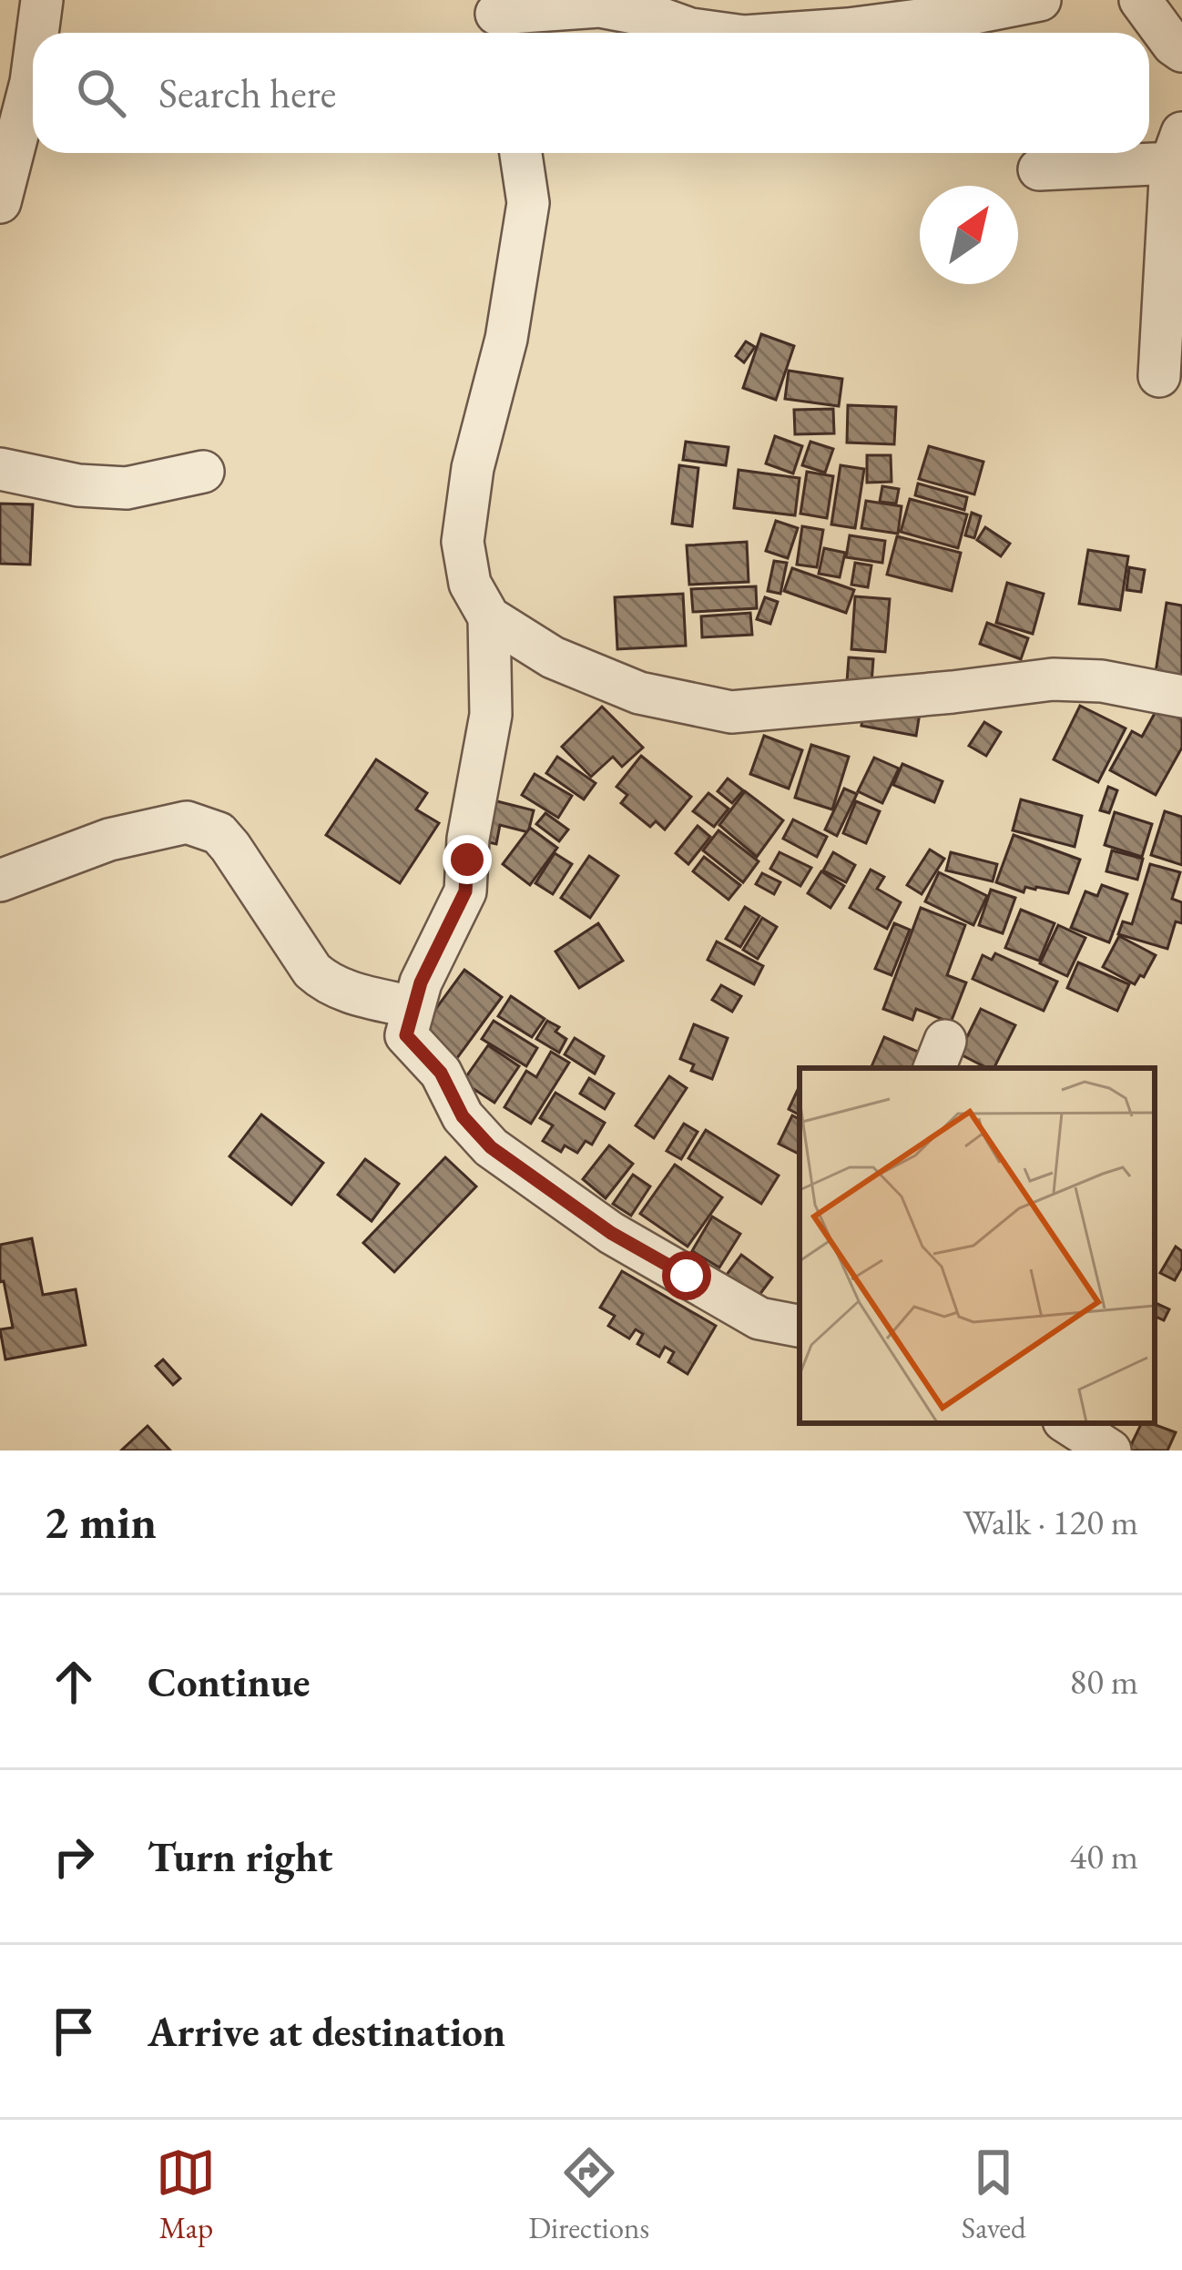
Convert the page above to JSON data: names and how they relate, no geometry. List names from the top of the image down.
{
  "north": "top right",
  "page": {
    "search": "Search here",
    "heading": ["2 min", "Walk · 120 m"],
    "list": [
      ["Continue", "80 m"],
      ["Turn right", "40 m"],
      "Arrive at destination"
    ],
    "nav": ["Map", "Directions", "Saved"]
  }
}
